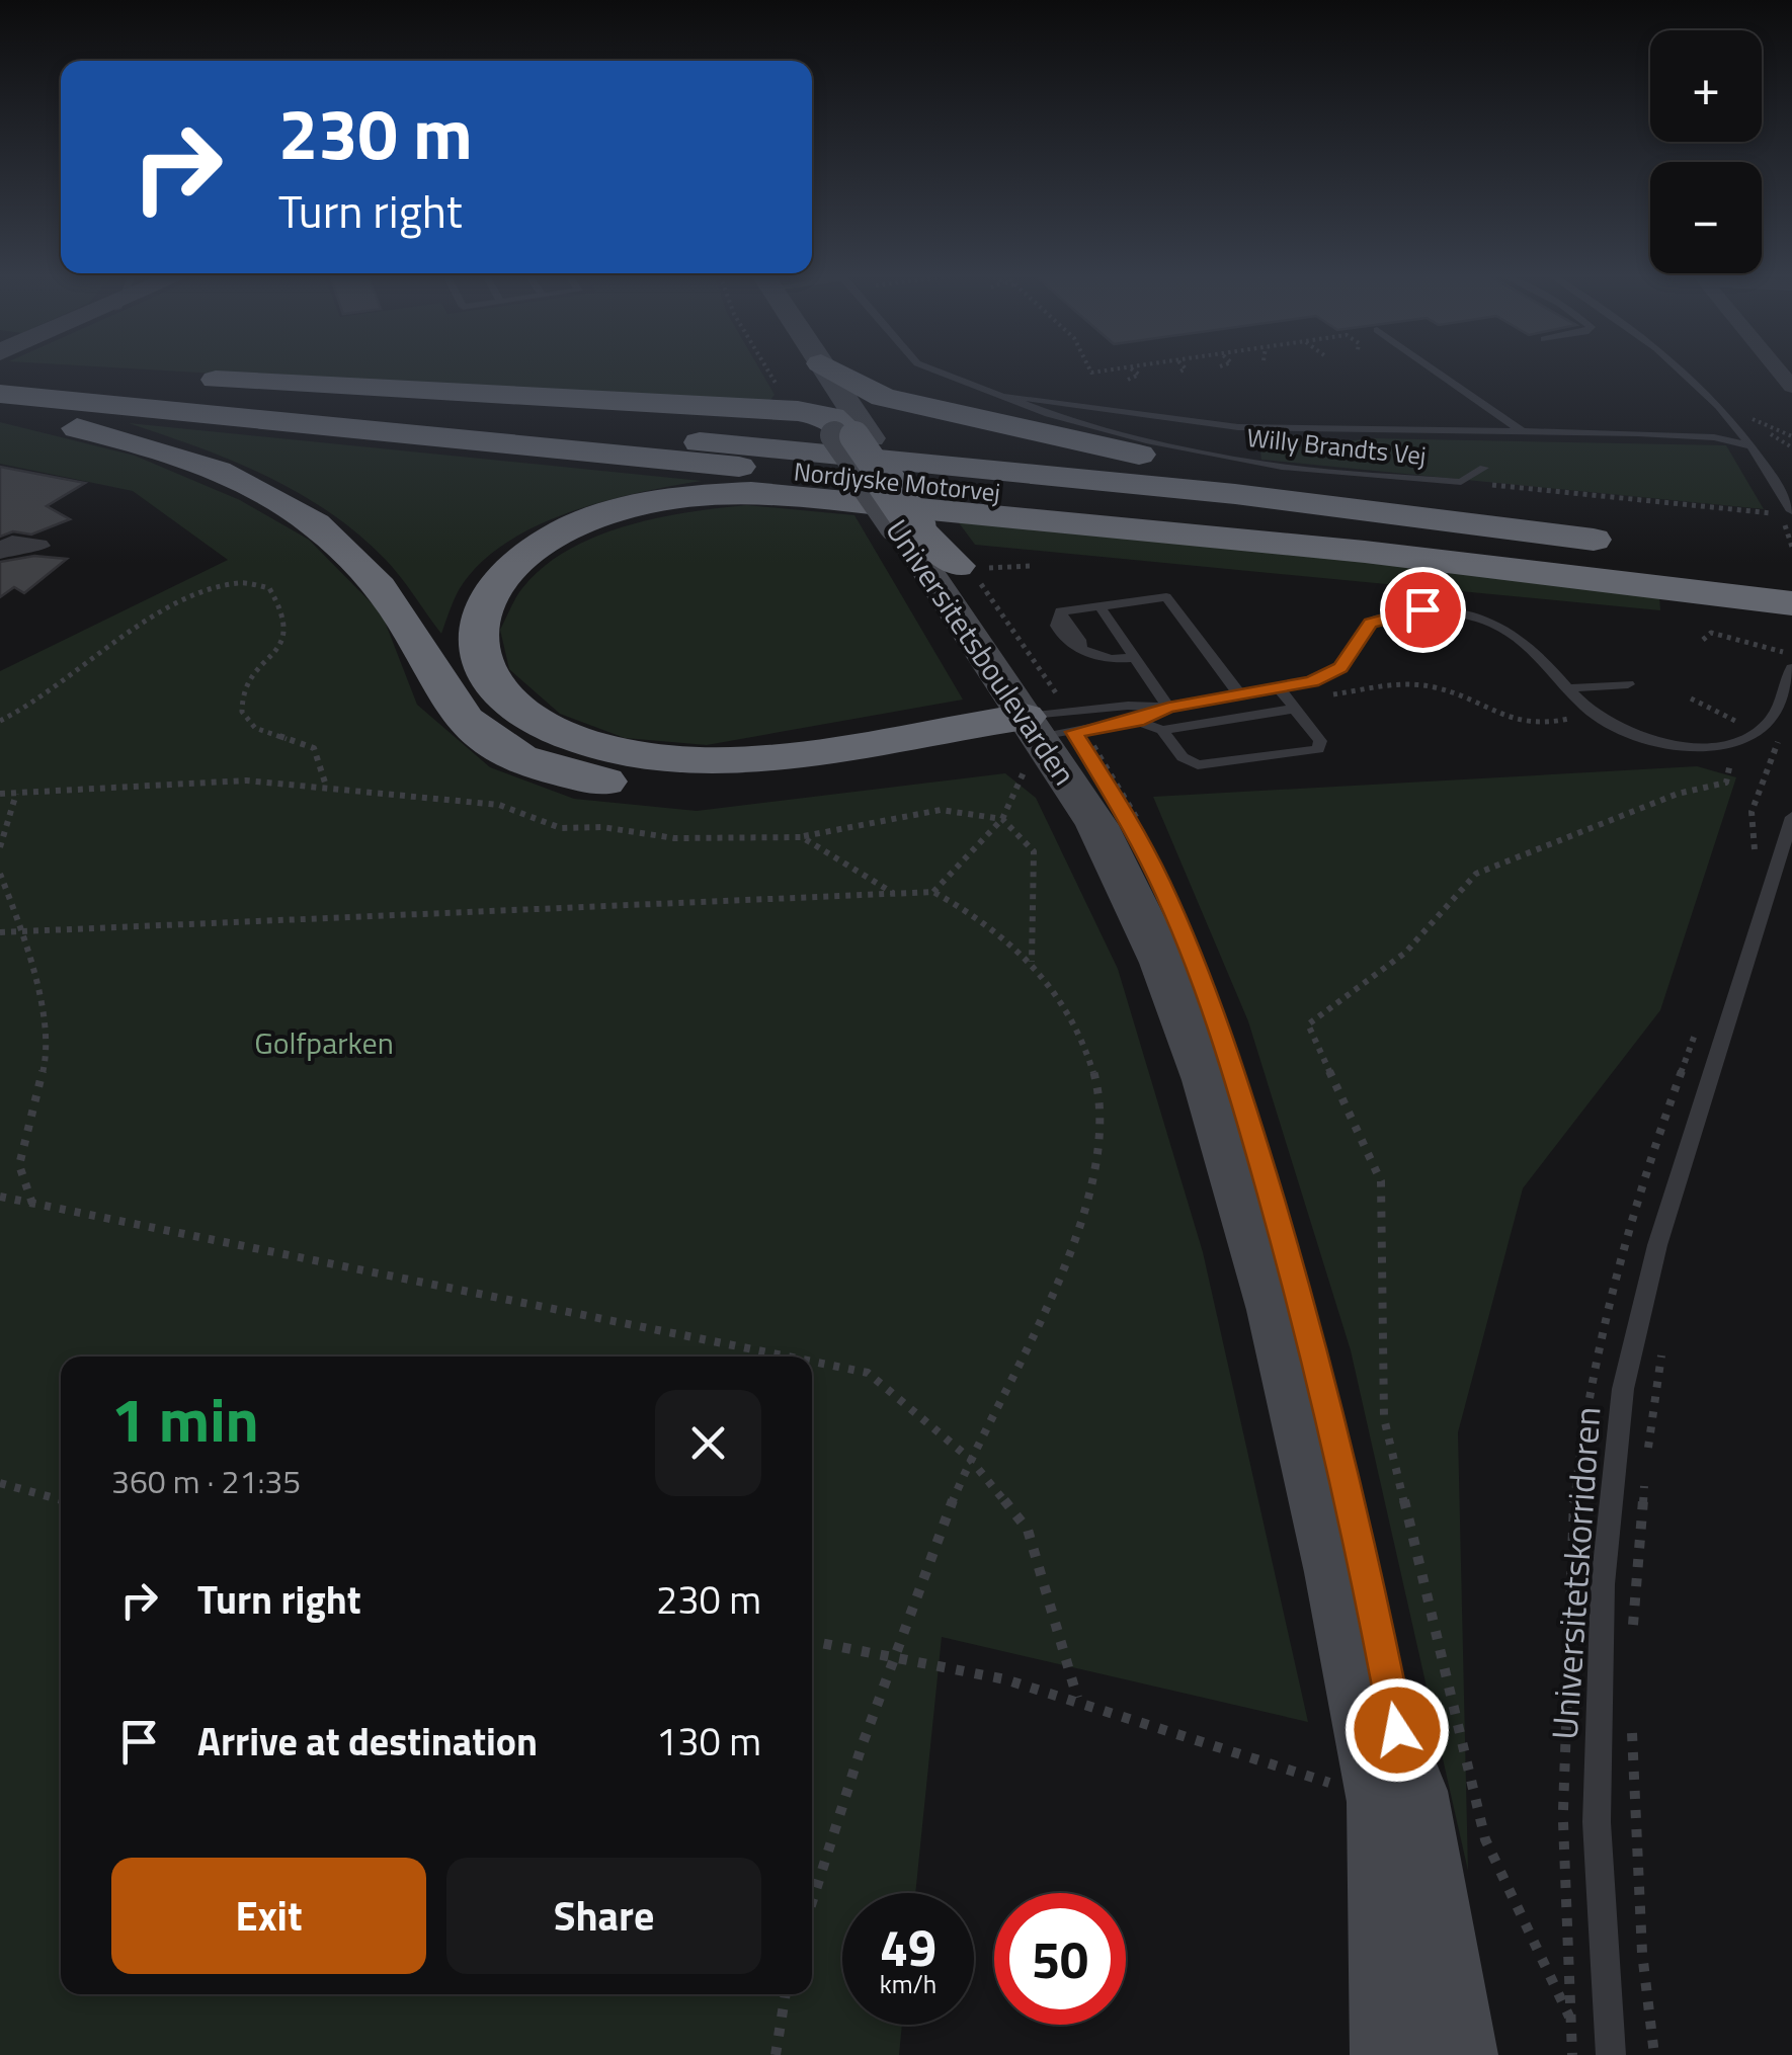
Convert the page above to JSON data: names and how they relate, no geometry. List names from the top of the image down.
{
  "streets": {
    "highway": ["Nordjyske Motorvej"],
    "main road": ["Universitetsboulevarden"],
    "lane": ["Willy Brandts Vej", "Universitetskorridoren"]
  },
  "crossings": [
    ["Willy Brandts Vej", "Nordjyske Motorvej"]
  ],
  "parks": ["Golfparken"],
  "page": {
    "map_buttons": ["+", "−"],
    "turn": ["230 m", "Turn right"],
    "heading": ["1 min", "360 m · 21:35"],
    "list": [
      {
        "name": "Turn right",
        "value": "230 m"
      },
      {
        "name": "Arrive at destination",
        "value": "130 m"
      }
    ],
    "buttons": ["Exit", "Share"],
    "speed": "49 km/h",
    "limit": "50"
  }
}
